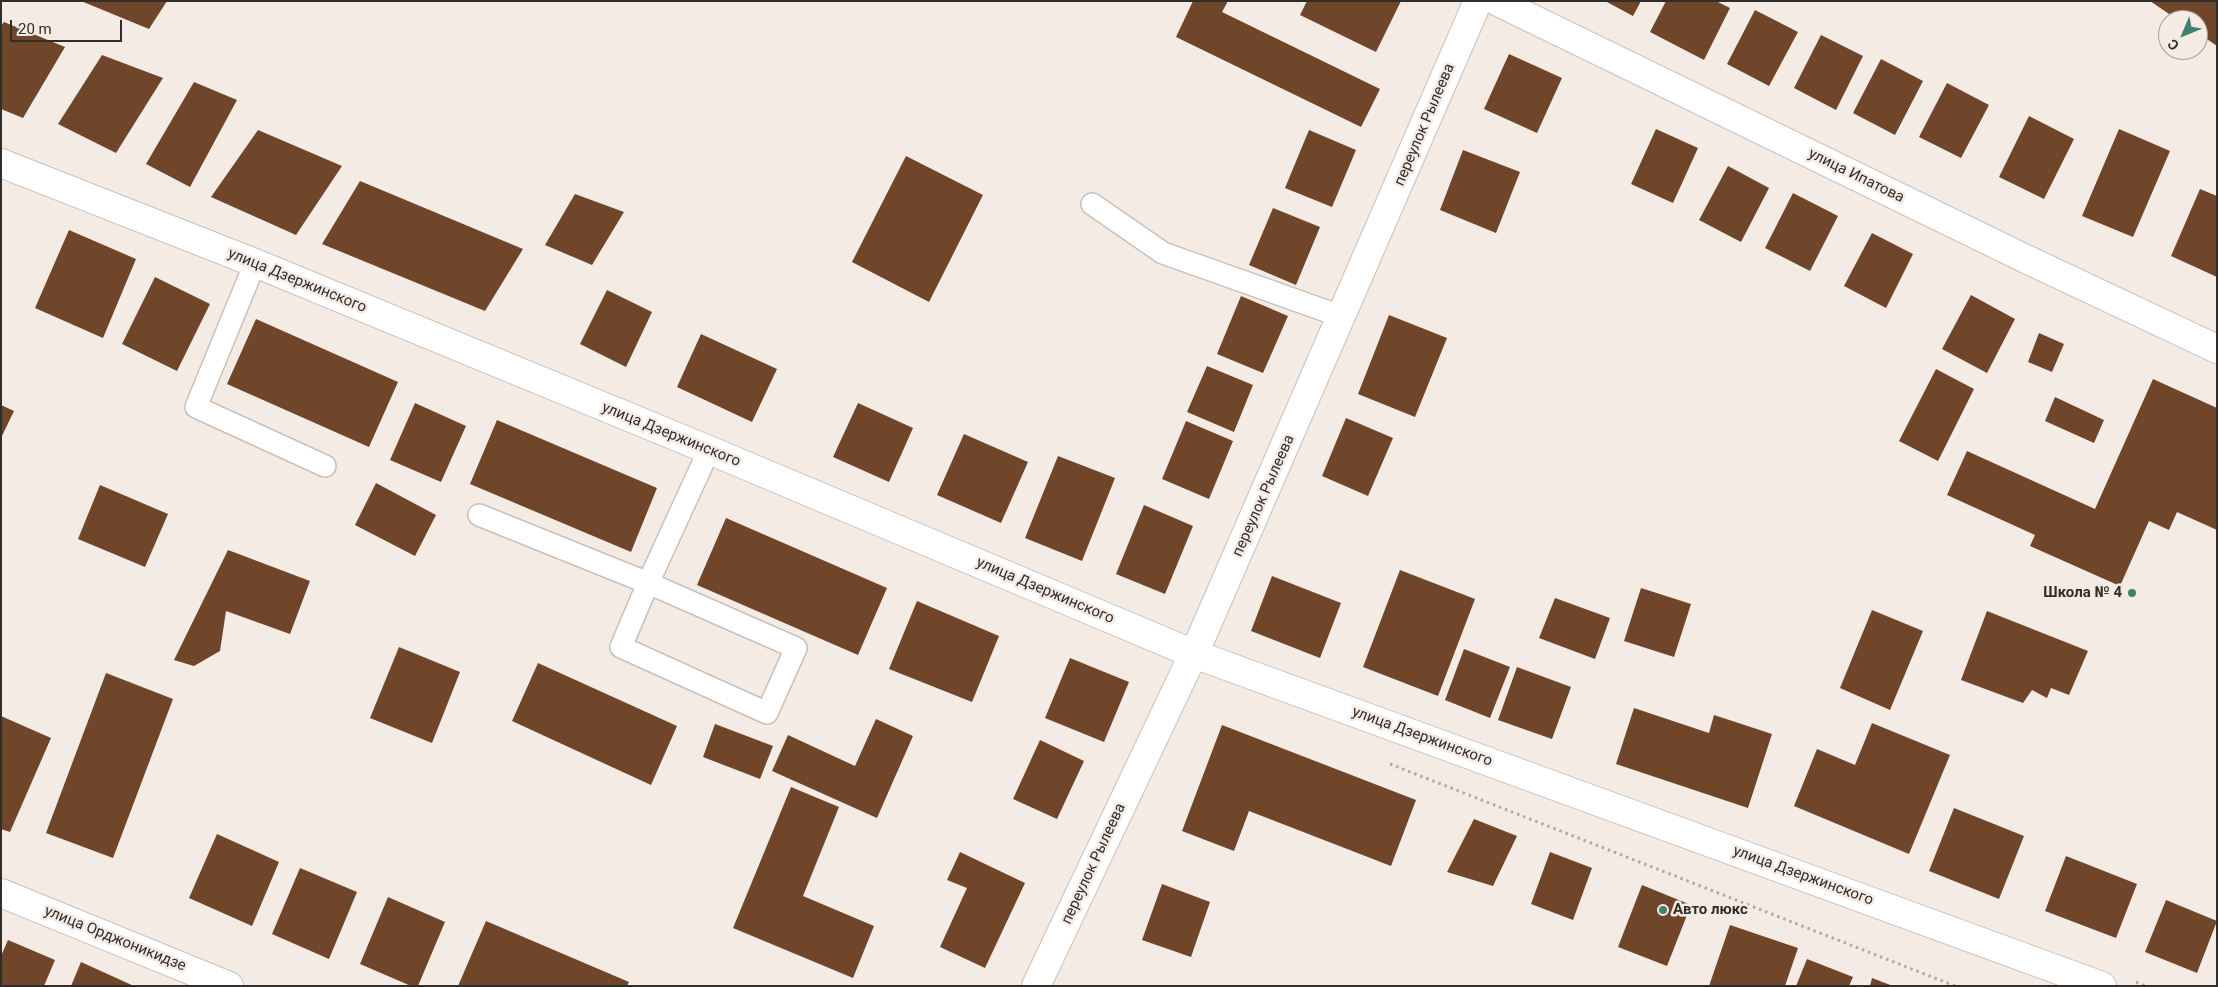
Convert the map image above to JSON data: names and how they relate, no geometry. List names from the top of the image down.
{
  "streets": {
    "street": [
      "переулок Рылеева",
      "улица Ипатова",
      "улица Дзержинского",
      "улица Орджоникидзе"
    ]
  },
  "crossings": [
    ["переулок Рылеева", "улица Дзержинского"]
  ],
  "places": ["Школа № 4", "Авто люкс"],
  "scale_bar": "20 m",
  "north": "bottom left"
}
